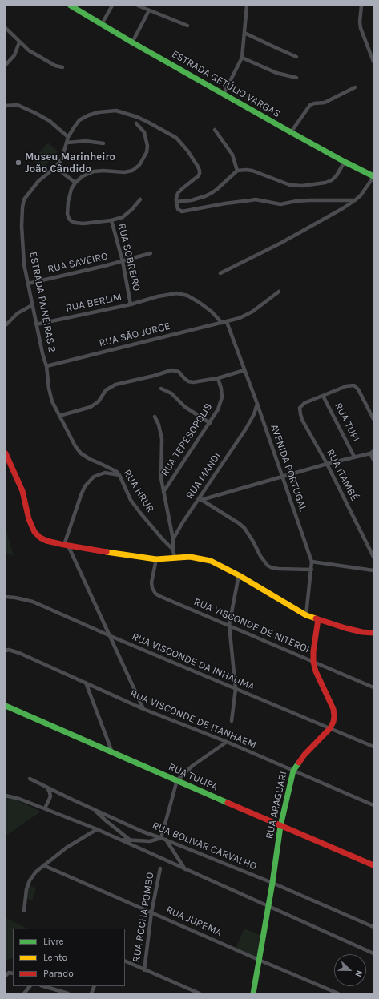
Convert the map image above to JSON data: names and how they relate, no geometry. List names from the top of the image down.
{
  "streets": {
    "main road": ["ESTRADA GETÚLIO VARGAS", "RUA TULIPA", "RUA ARAGUARI"],
    "street": [
      "RUA SOBREIRO",
      "RUA SAVEIRO",
      "ESTRADA PAINEIRAS 2",
      "RUA BERLIM",
      "RUA SÃO JORGE",
      "RUA TUPI",
      "RUA TERESOPOLIS",
      "AVENIDA PORTUGAL",
      "RUA ITAMBÉ",
      "RUA MANDI",
      "RUA HRUR",
      "RUA VISCONDE DE NITEROI",
      "RUA VISCONDE DA INHAUMA",
      "RUA VISCONDE DE ITANHAEM",
      "RUA BOLIVAR CARVALHO",
      "RUA ROCHA POMBO",
      "RUA JUREMA"
    ]
  },
  "crossings": [
    ["RUA SOBREIRO", "RUA SAVEIRO"],
    ["RUA SOBREIRO", "RUA BERLIM"],
    ["RUA SAVEIRO", "ESTRADA PAINEIRAS 2"],
    ["ESTRADA PAINEIRAS 2", "RUA BERLIM"],
    ["ESTRADA PAINEIRAS 2", "RUA SÃO JORGE"],
    ["ESTRADA PAINEIRAS 2", "RUA HRUR"],
    ["RUA BERLIM", "RUA SÃO JORGE"],
    ["RUA SÃO JORGE", "AVENIDA PORTUGAL"],
    ["RUA SÃO JORGE", "RUA HRUR"],
    ["RUA TUPI", "RUA ITAMBÉ"],
    ["AVENIDA PORTUGAL", "RUA MANDI"],
    ["RUA MANDI", "RUA HRUR"],
    ["RUA VISCONDE DA INHAUMA", "RUA ARAGUARI"],
    ["RUA VISCONDE DE ITANHAEM", "RUA ARAGUARI"],
    ["RUA TULIPA", "RUA ARAGUARI"],
    ["RUA ARAGUARI", "RUA BOLIVAR CARVALHO"],
    ["RUA ARAGUARI", "RUA JUREMA"],
    ["RUA ROCHA POMBO", "RUA JUREMA"]
  ],
  "places": ["Museu Marinheiro João Cândido"],
  "legend": ["Livre", "Lento", "Parado"],
  "north": "right"
}
